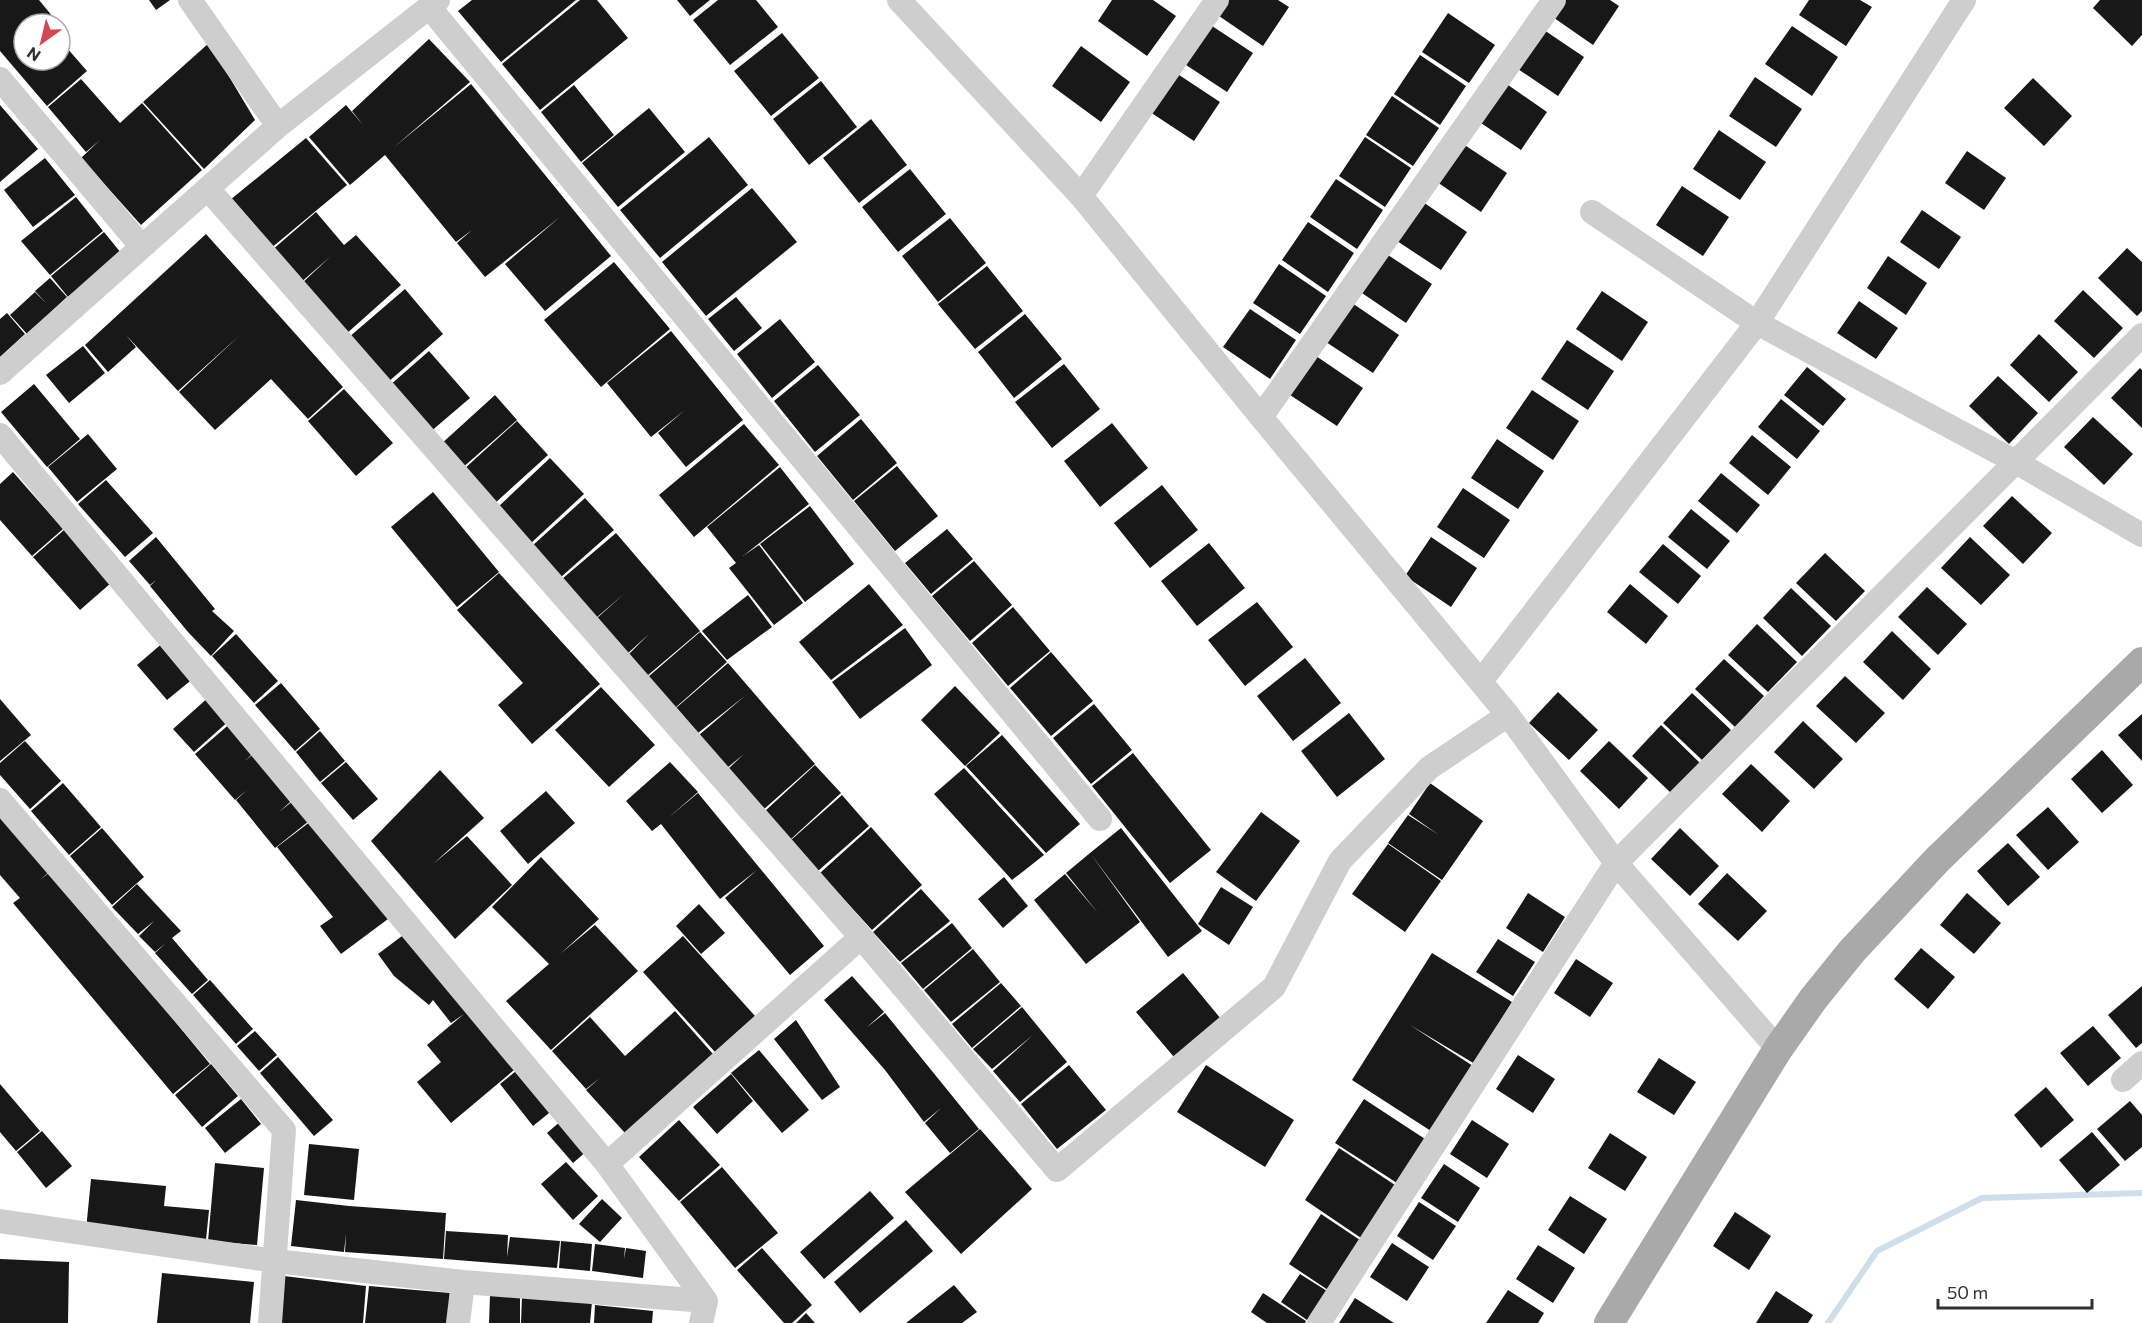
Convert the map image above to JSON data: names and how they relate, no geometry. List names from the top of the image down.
{
  "scale_bar": "50 m",
  "north": "bottom left"
}
